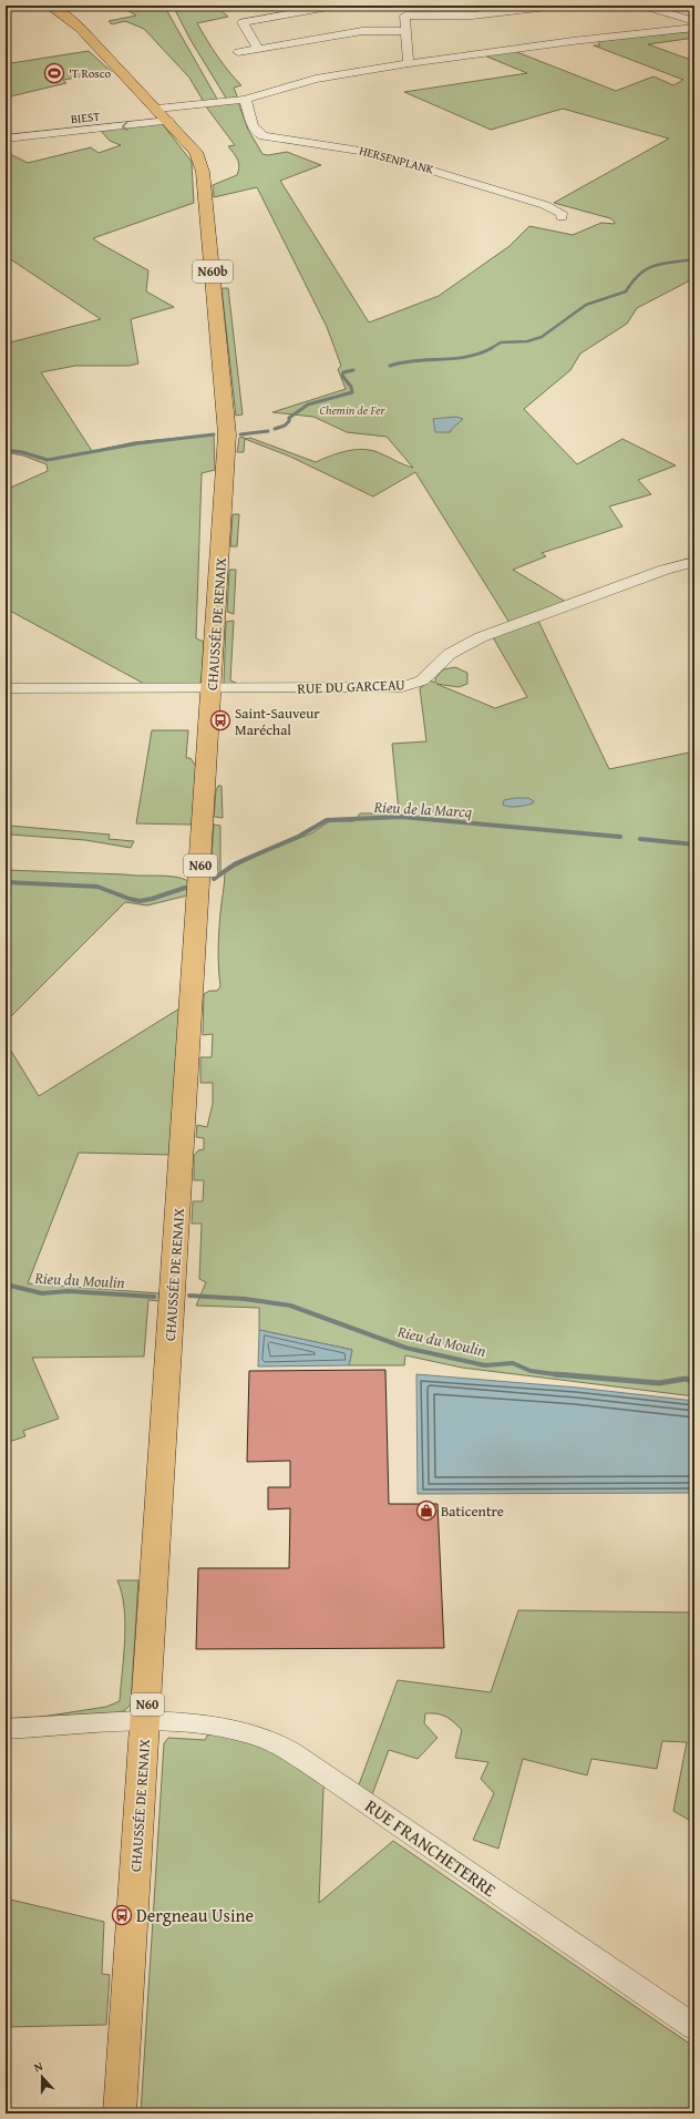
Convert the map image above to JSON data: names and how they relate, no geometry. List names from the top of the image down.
{
  "streets": {
    "main road": ["N60b", "CHAUSSÉE DE RENAIX", "N60"],
    "street": [
      "BIEST",
      "HERSENPLANK",
      "RUE DU GARCEAU",
      "RUE FRANCHETERRE"
    ]
  },
  "crossings": [
    ["BIEST", "N60b"],
    ["N60b", "CHAUSSÉE DE RENAIX"],
    ["CHAUSSÉE DE RENAIX", "RUE DU GARCEAU"],
    ["CHAUSSÉE DE RENAIX", "RUE FRANCHETERRE"]
  ],
  "one_way": ["BIEST"],
  "water": ["Rieu de la Marcq", "Rieu du Moulin"],
  "parks": ["Chemin de Fer"],
  "places": {
    "sports": ["'T Rosco"],
    "bus stop": ["Saint-Sauveur Maréchal", "Dergneau Usine"],
    "shop": ["Baticentre"]
  },
  "north": "top"
}
